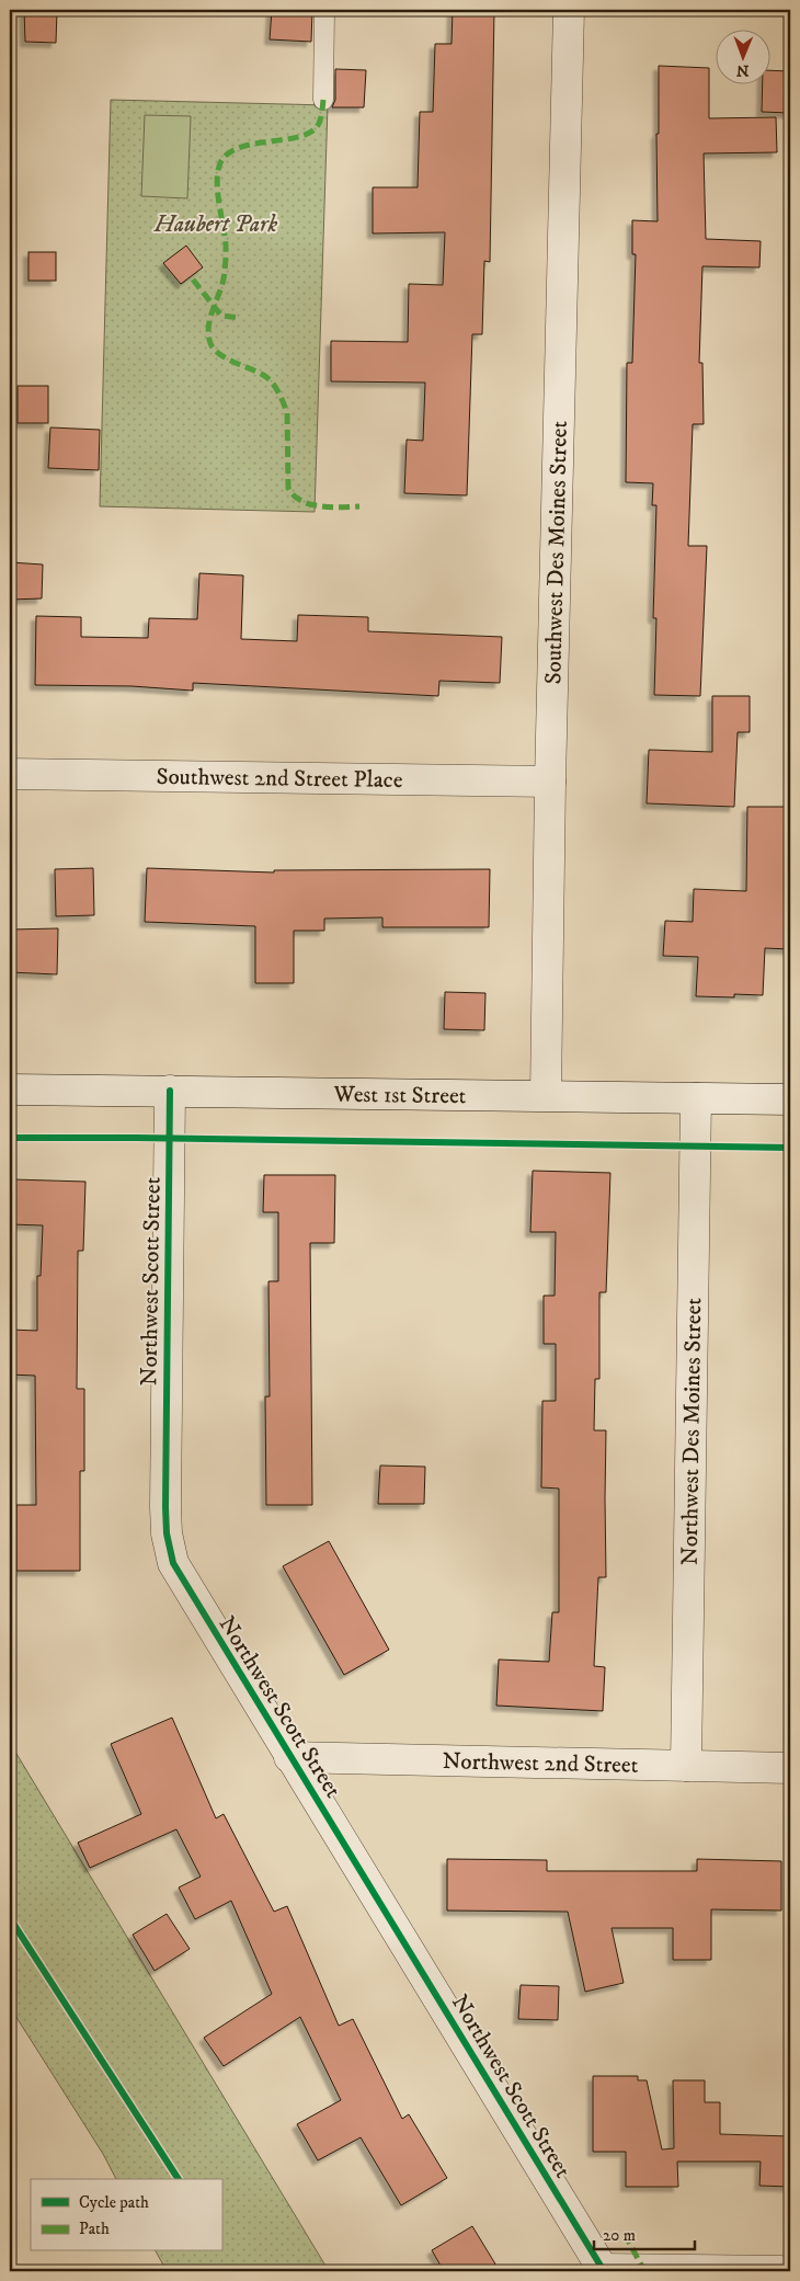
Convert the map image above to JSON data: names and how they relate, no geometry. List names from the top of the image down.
{
  "streets": {
    "street": [
      "Southwest Des Moines Street",
      "Southwest 2nd Street Place",
      "West 1st Street",
      "Northwest Scott Street",
      "Northwest Des Moines Street",
      "Northwest 2nd Street"
    ]
  },
  "crossings": [
    ["Southwest Des Moines Street", "Southwest 2nd Street Place"],
    ["Southwest Des Moines Street", "West 1st Street"],
    ["West 1st Street", "Northwest Scott Street"],
    ["West 1st Street", "Northwest Des Moines Street"],
    ["Northwest Scott Street", "Northwest 2nd Street"],
    ["Northwest Des Moines Street", "Northwest 2nd Street"]
  ],
  "parks": ["Haubert Park"],
  "legend": ["Cycle path", "Path"],
  "scale_bar": "20 m",
  "north": "bottom"
}
